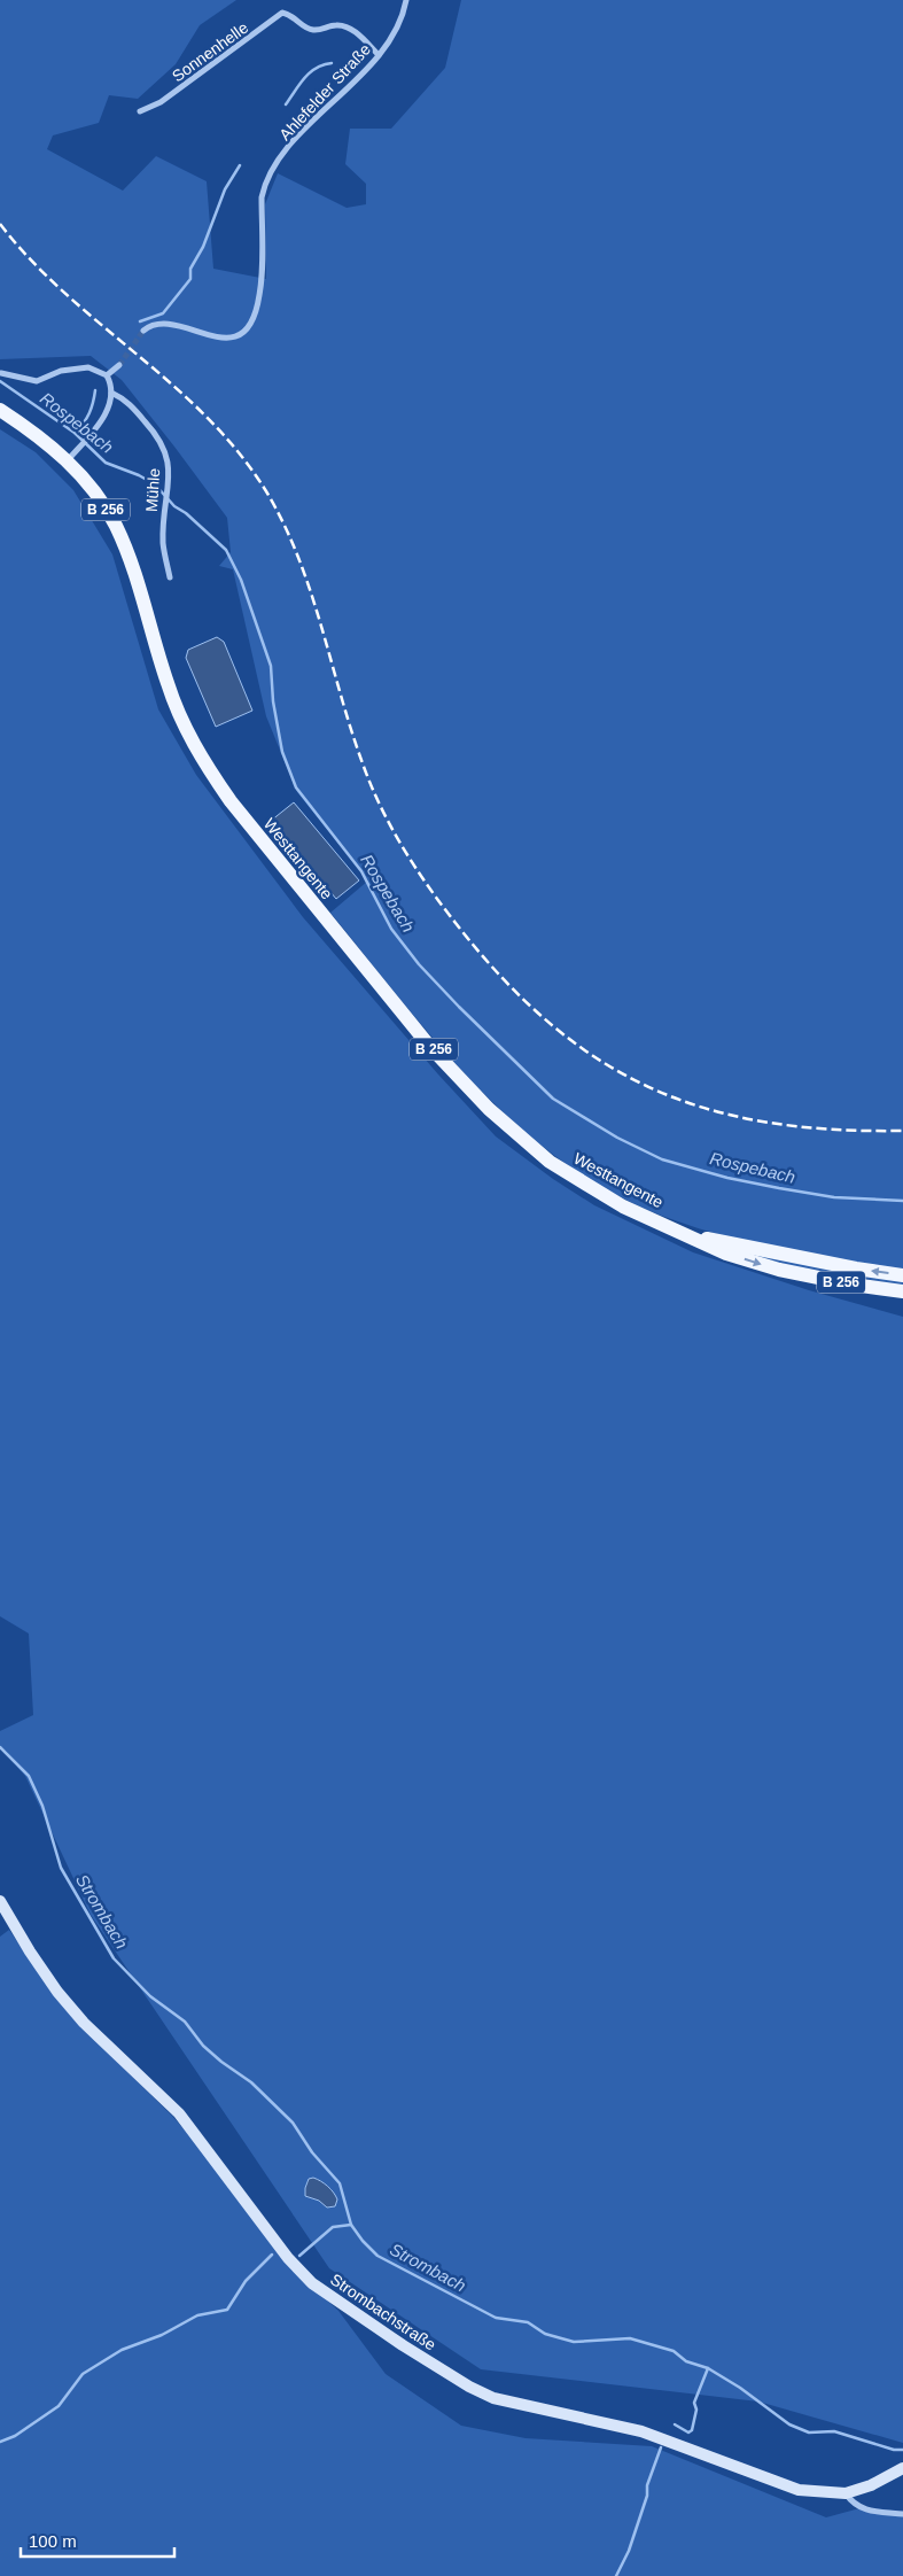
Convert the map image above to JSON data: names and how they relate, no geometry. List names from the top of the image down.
{
  "streets": {
    "main road": ["B 256", "Westtangente", "Strombachstraße"],
    "street": ["Sonnenhelle", "Ahlefelder Straße", "Mühle"]
  },
  "crossings": [
    ["Sonnenhelle", "Ahlefelder Straße"]
  ],
  "water": ["Rospebach", "Strombach"],
  "scale_bar": "100 m"
}
